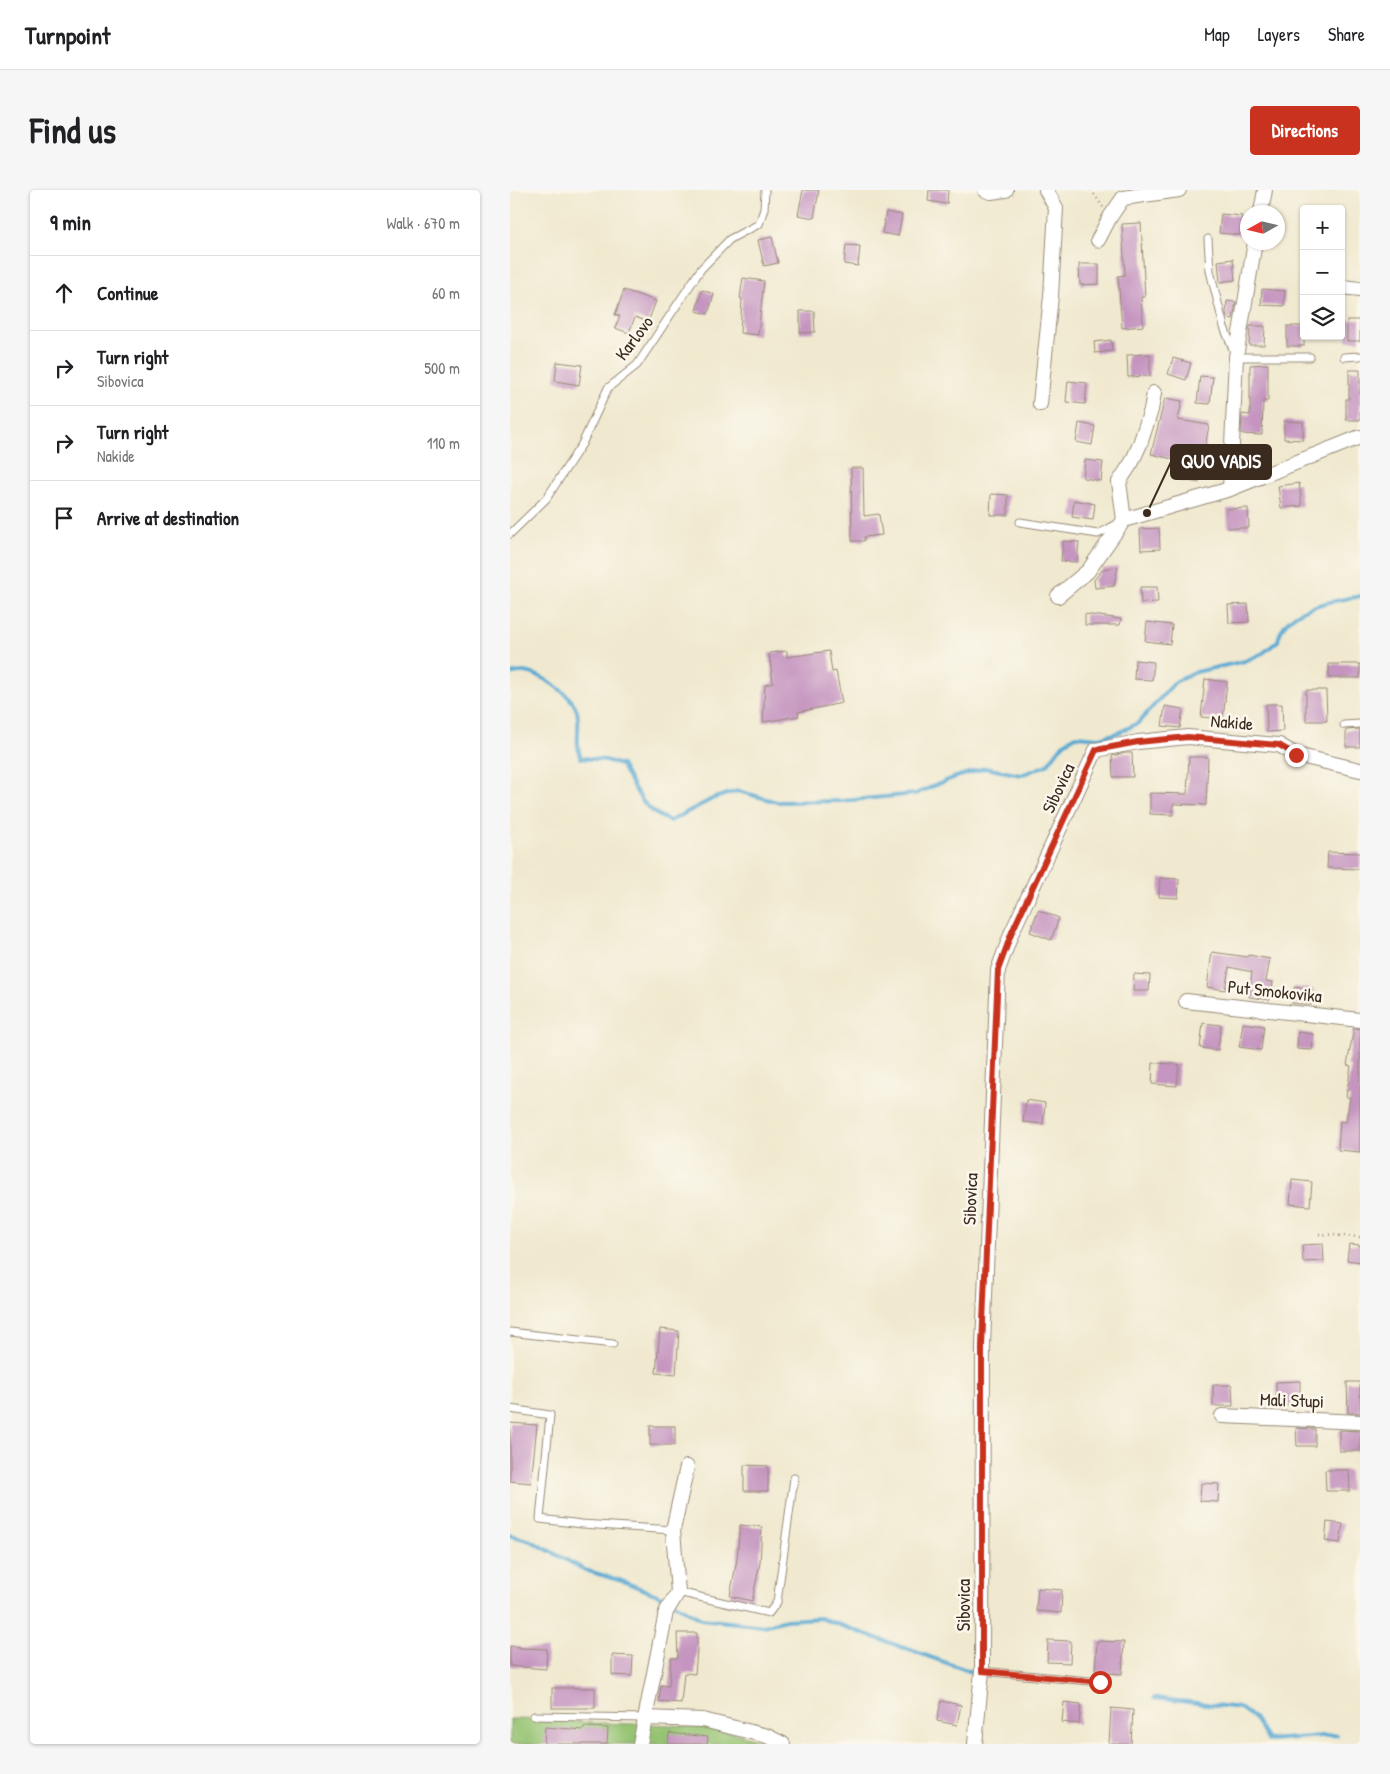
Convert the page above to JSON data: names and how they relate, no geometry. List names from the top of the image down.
{
  "streets": {
    "street": [
      "Nakide",
      "Sibovica",
      "Put Smokovika",
      "Mali Stupi"
    ],
    "lane": ["Karlovo"]
  },
  "crossings": [
    ["Nakide", "Sibovica"]
  ],
  "places": ["QUO VADIS"],
  "north": "left",
  "page": {
    "header": "Turnpoint",
    "nav": ["Map", "Layers", "Share"],
    "buttons": "Directions",
    "title": "Find us",
    "heading": ["9 min", "Walk · 670 m"],
    "map_buttons": ["+", "−"],
    "list": [
      ["Continue", "60 m"],
      ["Turn right", "Sibovica", "500 m"],
      ["Turn right", "Nakide", "110 m"],
      "Arrive at destination"
    ]
  }
}
